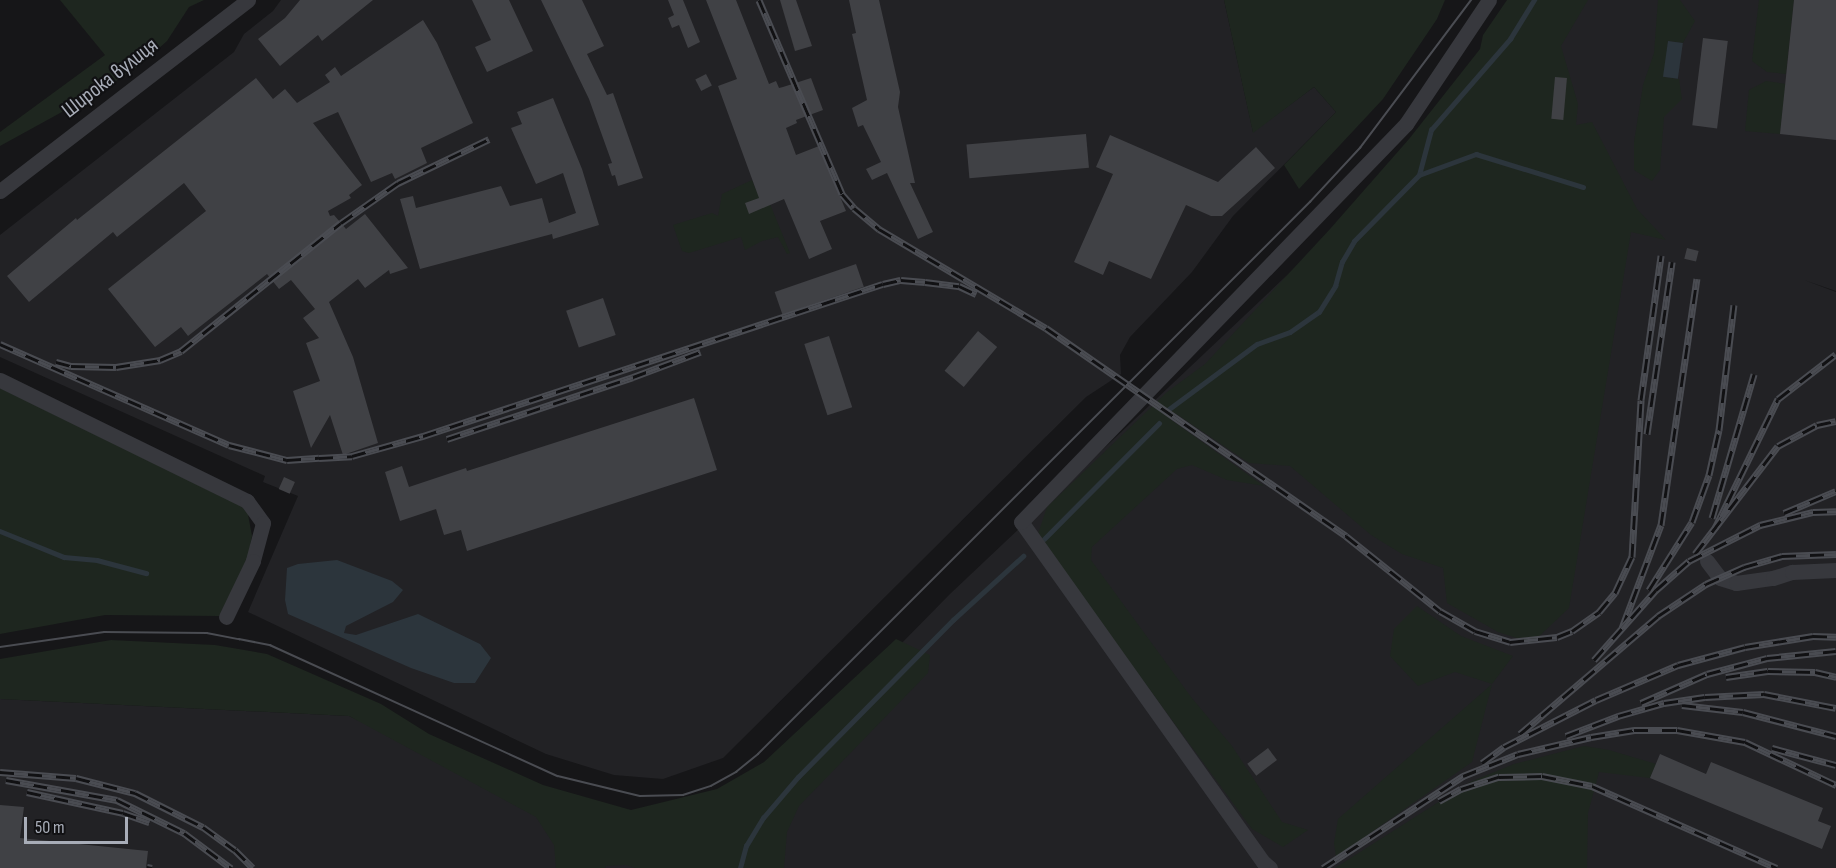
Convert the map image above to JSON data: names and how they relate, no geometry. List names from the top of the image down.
{
  "streets": {
    "street": ["Широка вулиця"]
  },
  "scale_bar": "50 m"
}
